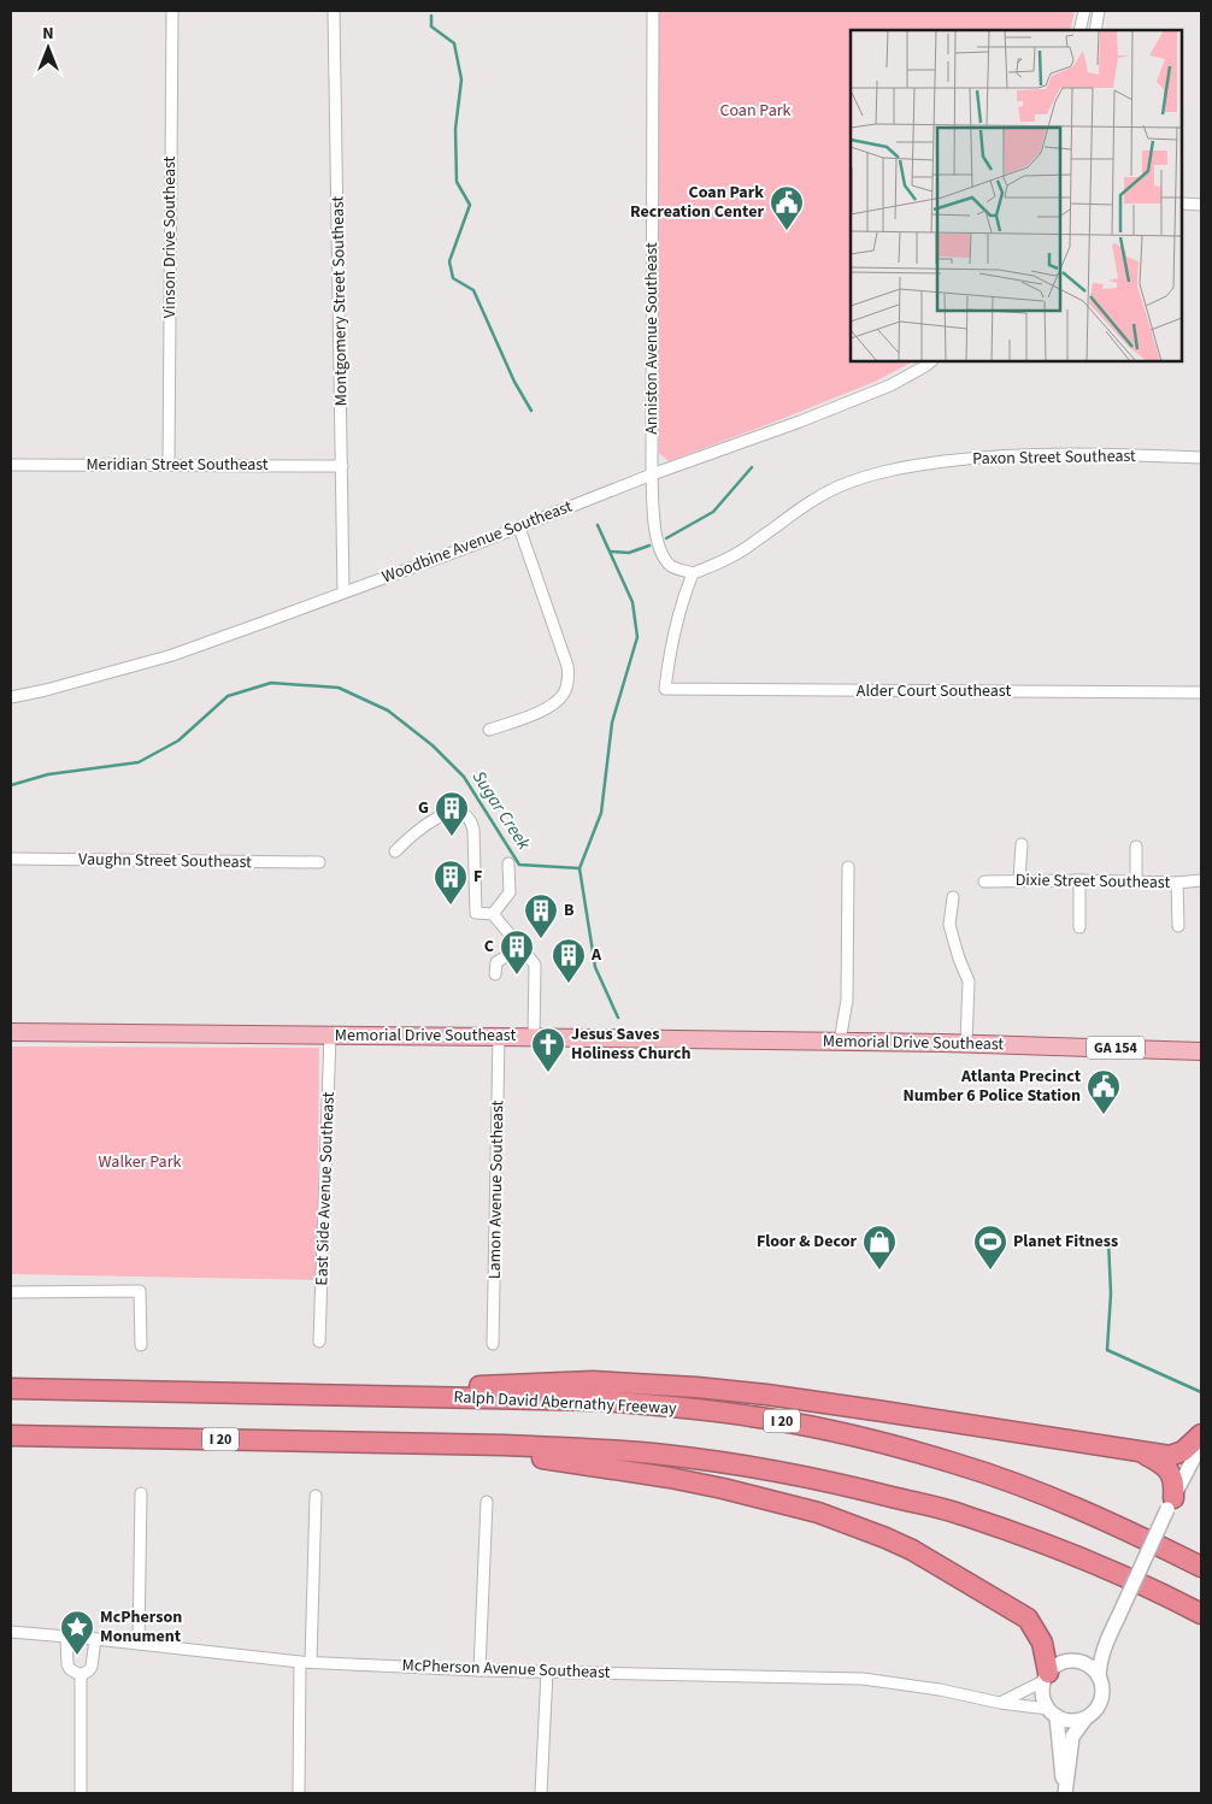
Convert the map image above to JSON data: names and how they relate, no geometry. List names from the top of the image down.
{
  "streets": {
    "highway": ["Ralph David Abernathy Freeway", "I 20"],
    "main road": ["Memorial Drive Southeast", "GA 154"],
    "street": [
      "Vinson Drive Southeast",
      "Montgomery Street Southeast",
      "Anniston Avenue Southeast",
      "Paxon Street Southeast",
      "Meridian Street Southeast",
      "Woodbine Avenue Southeast",
      "Alder Court Southeast",
      "Vaughn Street Southeast",
      "Dixie Street Southeast",
      "East Side Avenue Southeast",
      "Lamon Avenue Southeast",
      "McPherson Avenue Southeast"
    ]
  },
  "crossings": [
    ["Vinson Drive Southeast", "Meridian Street Southeast"],
    ["Montgomery Street Southeast", "Meridian Street Southeast"],
    ["Montgomery Street Southeast", "Woodbine Avenue Southeast"],
    ["Anniston Avenue Southeast", "Paxon Street Southeast"],
    ["Anniston Avenue Southeast", "Woodbine Avenue Southeast"],
    ["Anniston Avenue Southeast", "Alder Court Southeast"],
    ["Paxon Street Southeast", "Alder Court Southeast"],
    ["Memorial Drive Southeast", "East Side Avenue Southeast"],
    ["Memorial Drive Southeast", "Lamon Avenue Southeast"]
  ],
  "water": ["Sugar Creek"],
  "parks": ["Coan Park", "Walker Park"],
  "places": {
    "public building": ["Coan Park Recreation Center", "Atlanta Precinct Number 6 Police Station"],
    "building": [
      "G",
      "F",
      "B",
      "C",
      "A"
    ],
    "church": ["Jesus Saves Holiness Church"],
    "shop": ["Floor & Decor"],
    "sports": ["Planet Fitness"],
    "place": ["McPherson Monument"]
  },
  "north": "top"
}
